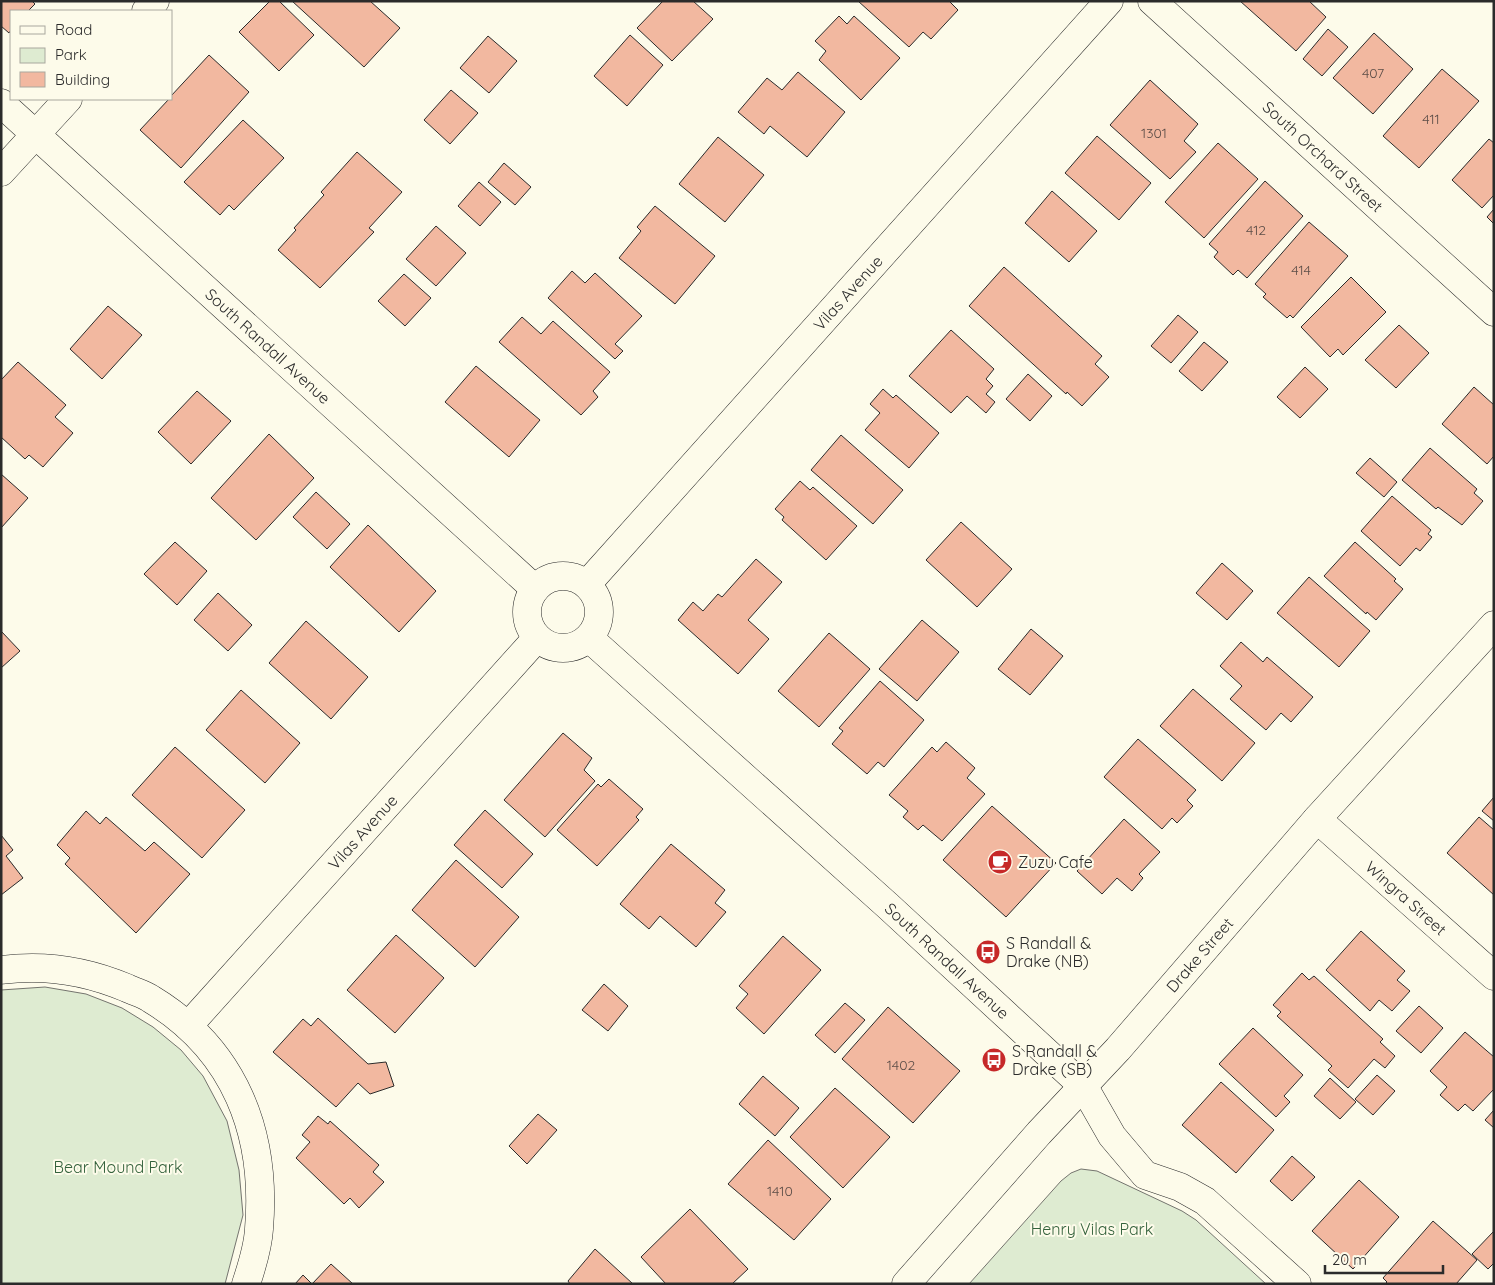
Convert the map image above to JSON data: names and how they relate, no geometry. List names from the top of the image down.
{
  "streets": {
    "street": [
      "South Orchard Street",
      "Vilas Avenue",
      "South Randall Avenue",
      "Wingra Street",
      "Drake Street"
    ]
  },
  "crossings": [
    ["Vilas Avenue", "South Randall Avenue"],
    ["South Randall Avenue", "Drake Street"],
    ["Wingra Street", "Drake Street"]
  ],
  "parks": ["Bear Mound Park", "Henry Vilas Park"],
  "places": {
    "cafe": ["Zuzu Cafe"],
    "bus stop": ["S Randall & Drake (NB)", "S Randall & Drake (SB)"]
  },
  "house_numbers": [
    "407",
    "411",
    "1301",
    "412",
    "414",
    "1402",
    "1410"
  ],
  "legend": ["Road", "Park", "Building"],
  "scale_bar": "20 m"
}
